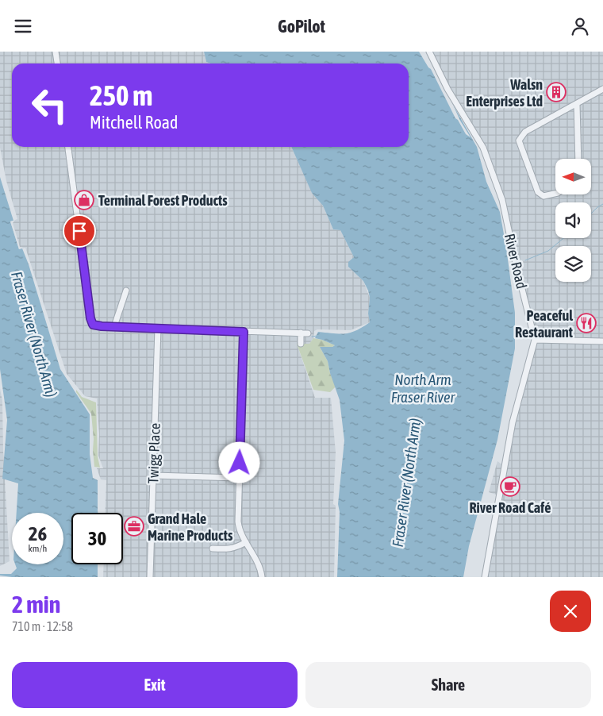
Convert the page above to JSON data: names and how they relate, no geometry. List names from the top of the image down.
{
  "streets": {
    "street": ["River Road", "Twigg Place"]
  },
  "water": ["Fraser River (North Arm)", "North Arm Fraser River"],
  "places": {
    "building": ["Walsn Enterprises Ltd"],
    "shop": ["Terminal Forest Products"],
    "restaurant": ["Peaceful Restaurant"],
    "cafe": ["River Road Café"],
    "office": ["Grand Hale Marine Products"]
  },
  "north": "left",
  "page": {
    "header": "GoPilot",
    "turn": ["250 m", "Mitchell Road"],
    "speed": "26 km/h",
    "limit": "30",
    "heading": ["2 min", "710 m · 12:58"],
    "buttons": ["Exit", "Share"]
  }
}
